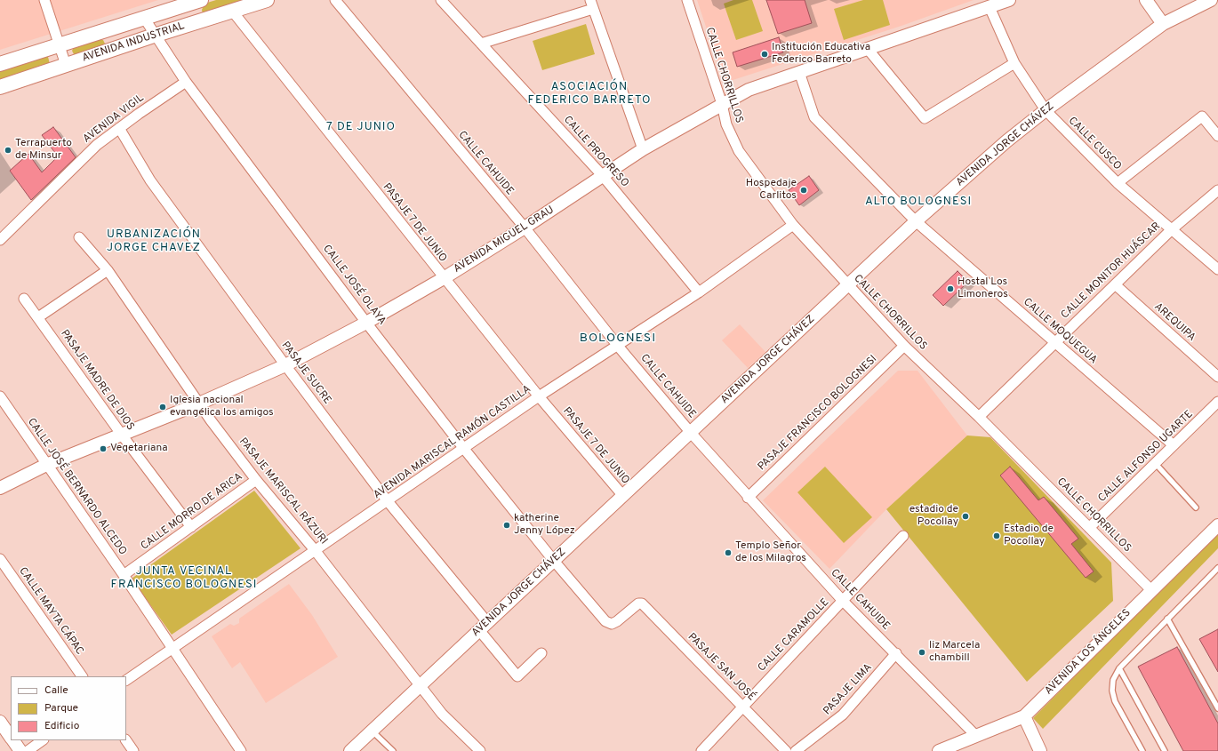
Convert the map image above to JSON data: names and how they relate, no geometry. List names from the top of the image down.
{
  "streets": {
    "main road": ["AVENIDA INDUSTRIAL"],
    "street": [
      "CALLE CHORRILLOS",
      "AVENIDA VIGIL",
      "CALLE CUSCO",
      "AVENIDA JORGE CHÁVEZ",
      "CALLE PROGRESO",
      "CALLE CAHUIDE",
      "PASAJE 7 DE JUNIO",
      "AVENIDA MIGUEL GRAU",
      "CALLE MONITOR HUÁSCAR",
      "CALLE JOSÉ OLAYA",
      "AREQUIPA",
      "CALLE MOQUEGUA",
      "PASAJE SUCRE",
      "PASAJE MADRE DE DIOS",
      "PASAJE FRANCISCO BOLOGNESI",
      "AVENIDA MARISCAL RAMÓN CASTILLA",
      "CALLE ALFONSO UGARTE",
      "CALLE JOSÉ BERNARDO ALCEDO",
      "PASAJE MARISCAL RÁZURI",
      "CALLE MORRO DE ARICA",
      "CALLE MAYTA CÁPAC",
      "CALLE CARAMOLLE",
      "AVENIDA LOS ÁNGELES",
      "PASAJE SAN JOSÉ",
      "PASAJE LIMA"
    ]
  },
  "crossings": [
    ["AVENIDA INDUSTRIAL", "PASAJE 7 DE JUNIO"],
    ["AVENIDA INDUSTRIAL", "CALLE JOSÉ OLAYA"],
    ["CALLE CHORRILLOS", "AVENIDA JORGE CHÁVEZ"],
    ["CALLE CHORRILLOS", "AVENIDA MIGUEL GRAU"],
    ["CALLE CHORRILLOS", "CALLE MONITOR HUÁSCAR"],
    ["CALLE CHORRILLOS", "PASAJE FRANCISCO BOLOGNESI"],
    ["CALLE CHORRILLOS", "AVENIDA MARISCAL RAMÓN CASTILLA"],
    ["CALLE CHORRILLOS", "CALLE ALFONSO UGARTE"],
    ["CALLE CHORRILLOS", "AVENIDA LOS ÁNGELES"],
    ["AVENIDA VIGIL", "CALLE JOSÉ OLAYA"],
    ["AVENIDA VIGIL", "PASAJE SUCRE"],
    ["CALLE CUSCO", "AVENIDA JORGE CHÁVEZ"],
    ["CALLE CUSCO", "AVENIDA MIGUEL GRAU"],
    ["CALLE CUSCO", "CALLE MONITOR HUÁSCAR"],
    ["AVENIDA JORGE CHÁVEZ", "CALLE CAHUIDE"],
    ["AVENIDA JORGE CHÁVEZ", "PASAJE 7 DE JUNIO"],
    ["AVENIDA JORGE CHÁVEZ", "CALLE JOSÉ OLAYA"],
    ["AVENIDA JORGE CHÁVEZ", "CALLE MOQUEGUA"],
    ["AVENIDA JORGE CHÁVEZ", "PASAJE SUCRE"],
    ["AVENIDA JORGE CHÁVEZ", "PASAJE MARISCAL RÁZURI"],
    ["CALLE PROGRESO", "AVENIDA MIGUEL GRAU"],
    ["CALLE PROGRESO", "AVENIDA MARISCAL RAMÓN CASTILLA"],
    ["CALLE CAHUIDE", "AVENIDA MIGUEL GRAU"],
    ["CALLE CAHUIDE", "PASAJE FRANCISCO BOLOGNESI"],
    ["CALLE CAHUIDE", "AVENIDA MARISCAL RAMÓN CASTILLA"],
    ["CALLE CAHUIDE", "CALLE CARAMOLLE"],
    ["CALLE CAHUIDE", "AVENIDA LOS ÁNGELES"],
    ["CALLE CAHUIDE", "PASAJE LIMA"],
    ["PASAJE 7 DE JUNIO", "AVENIDA MIGUEL GRAU"],
    ["PASAJE 7 DE JUNIO", "AVENIDA MARISCAL RAMÓN CASTILLA"],
    ["AVENIDA MIGUEL GRAU", "CALLE JOSÉ OLAYA"],
    ["AVENIDA MIGUEL GRAU", "CALLE MOQUEGUA"],
    ["AVENIDA MIGUEL GRAU", "PASAJE SUCRE"],
    ["AVENIDA MIGUEL GRAU", "PASAJE MADRE DE DIOS"],
    ["AVENIDA MIGUEL GRAU", "CALLE JOSÉ BERNARDO ALCEDO"],
    ["AVENIDA MIGUEL GRAU", "PASAJE MARISCAL RÁZURI"],
    ["CALLE MONITOR HUÁSCAR", "AREQUIPA"],
    ["CALLE MONITOR HUÁSCAR", "CALLE MOQUEGUA"],
    ["CALLE JOSÉ OLAYA", "AVENIDA MARISCAL RAMÓN CASTILLA"],
    ["CALLE JOSÉ OLAYA", "PASAJE SAN JOSÉ"],
    ["CALLE MOQUEGUA", "CALLE ALFONSO UGARTE"],
    ["PASAJE SUCRE", "AVENIDA MARISCAL RAMÓN CASTILLA"],
    ["PASAJE MADRE DE DIOS", "CALLE MORRO DE ARICA"],
    ["AVENIDA MARISCAL RAMÓN CASTILLA", "CALLE JOSÉ BERNARDO ALCEDO"],
    ["AVENIDA MARISCAL RAMÓN CASTILLA", "PASAJE MARISCAL RÁZURI"],
    ["CALLE JOSÉ BERNARDO ALCEDO", "CALLE MORRO DE ARICA"],
    ["PASAJE MARISCAL RÁZURI", "CALLE MORRO DE ARICA"],
    ["CALLE CARAMOLLE", "PASAJE SAN JOSÉ"]
  ],
  "districts": [
    "ASOCIACIÓN FEDERICO BARRETO",
    "7 DE JUNIO",
    "ALTO BOLOGNESI",
    "URBANIZACIÓN JORGE CHAVEZ",
    "BOLOGNESI",
    "JUNTA VECINAL FRANCISCO BOLOGNESI"
  ],
  "places": [
    "Institución Educativa Federico Barreto",
    "Terrapuerto de Minsur",
    "Hospedaje Carlitos",
    "Hostal Los Limoneros",
    "Iglesia nacional evangélica los amigos",
    "Vegetariana",
    "estadio de Pocollay",
    "katherine Jenny López",
    "Estadio de Pocollay",
    "Templo Señor de los Milagros",
    "liz Marcela chambill"
  ],
  "legend": ["Calle", "Parque", "Edificio"]
}
